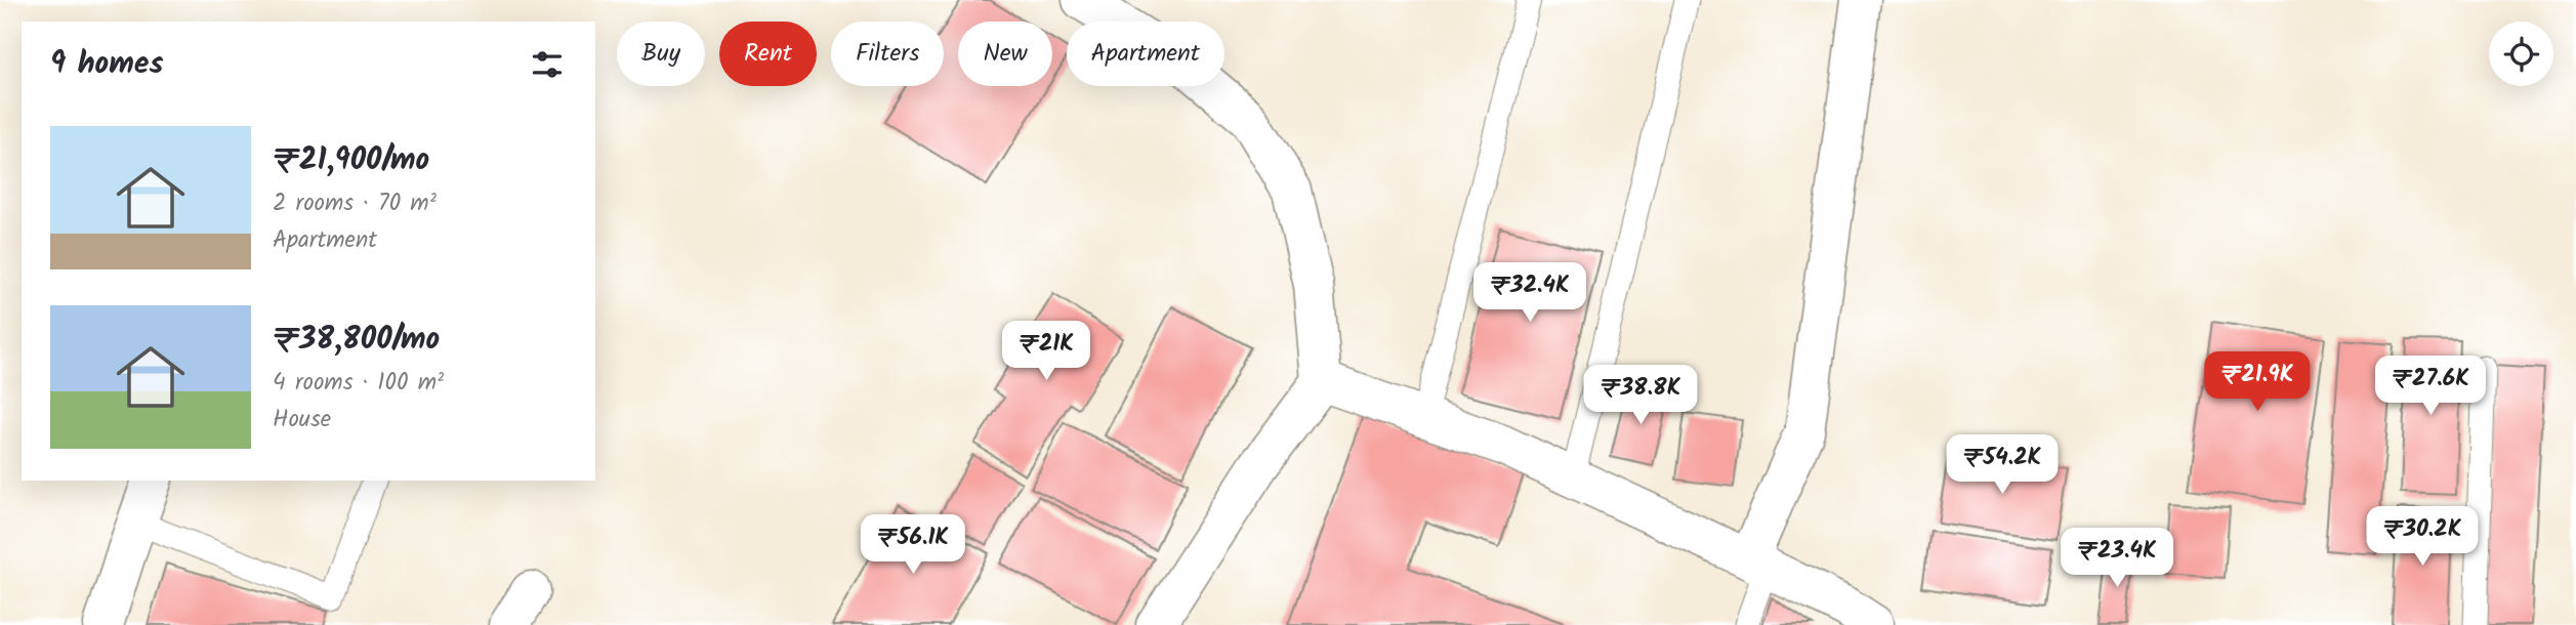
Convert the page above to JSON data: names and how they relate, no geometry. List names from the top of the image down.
{
  "page": {
    "chip": [
      "Buy",
      "Rent",
      "Filters",
      "New",
      "Apartment"
    ],
    "heading": "9 homes",
    "list": [
      {
        "name": "₹21,900/mo",
        "note": "2 rooms · 70 m² · Apartment"
      },
      {
        "name": "₹38,800/mo",
        "note": "4 rooms · 100 m² · House"
      }
    ],
    "price": [
      "₹32.4K",
      "₹21K",
      "₹21.9K",
      "₹27.6K",
      "₹38.8K",
      "₹54.2K",
      "₹30.2K",
      "₹56.1K",
      "₹23.4K"
    ]
  }
}
